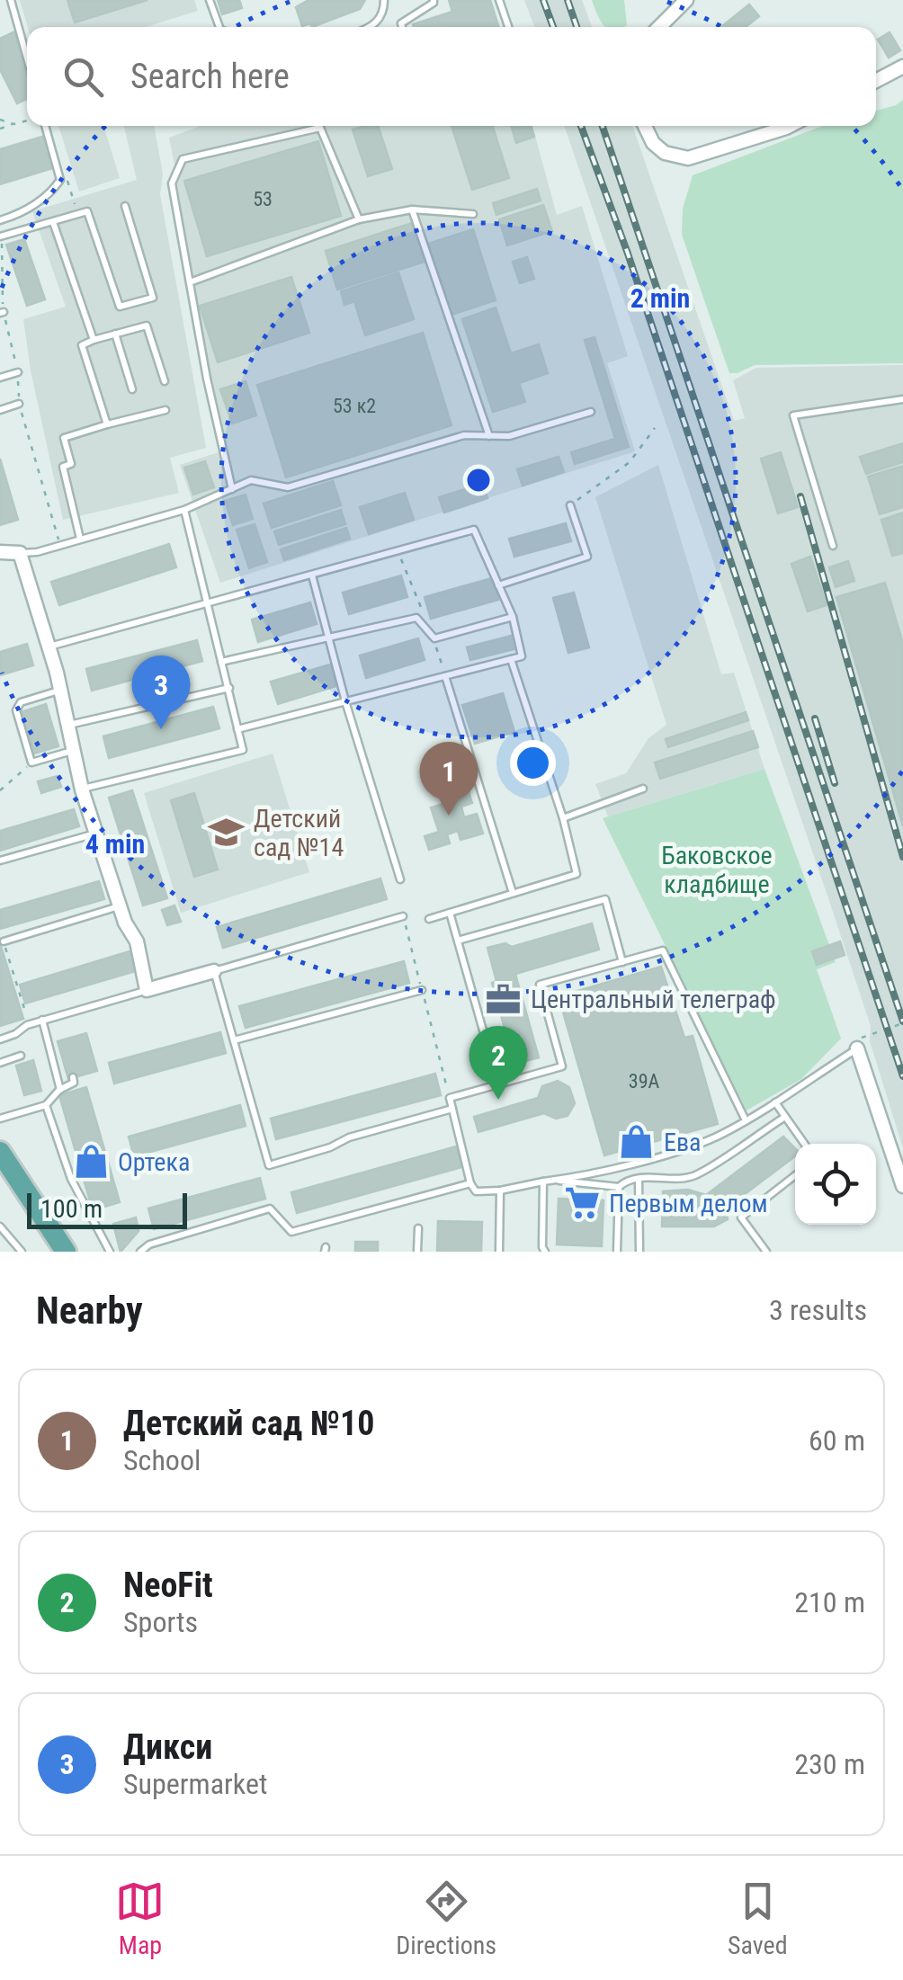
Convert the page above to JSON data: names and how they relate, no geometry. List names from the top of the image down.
{
  "parks": ["Баковское кладбище"],
  "places": {
    "school or university": ["Детский сад №14"],
    "office": ["Центральный телеграф"],
    "shop": ["Ева", "Ортека"],
    "supermarket": ["Первым делом"]
  },
  "house_numbers": ["53", "53 к2", "39А"],
  "scale_bar": "100 m",
  "page": {
    "search": "Search here",
    "pins": ["3", "1", "2"],
    "scale": "100 m",
    "heading": ["Nearby", "3 results"],
    "list": [
      {
        "mark": "1",
        "name": "Детский сад №10",
        "note": "School",
        "value": "60 m"
      },
      {
        "mark": "2",
        "name": "NeoFit",
        "note": "Sports",
        "value": "210 m"
      },
      {
        "mark": "3",
        "name": "Дикси",
        "note": "Supermarket",
        "value": "230 m"
      }
    ],
    "nav": ["Map", "Directions", "Saved"]
  },
  "rings": ["2 min", "4 min"]
}
